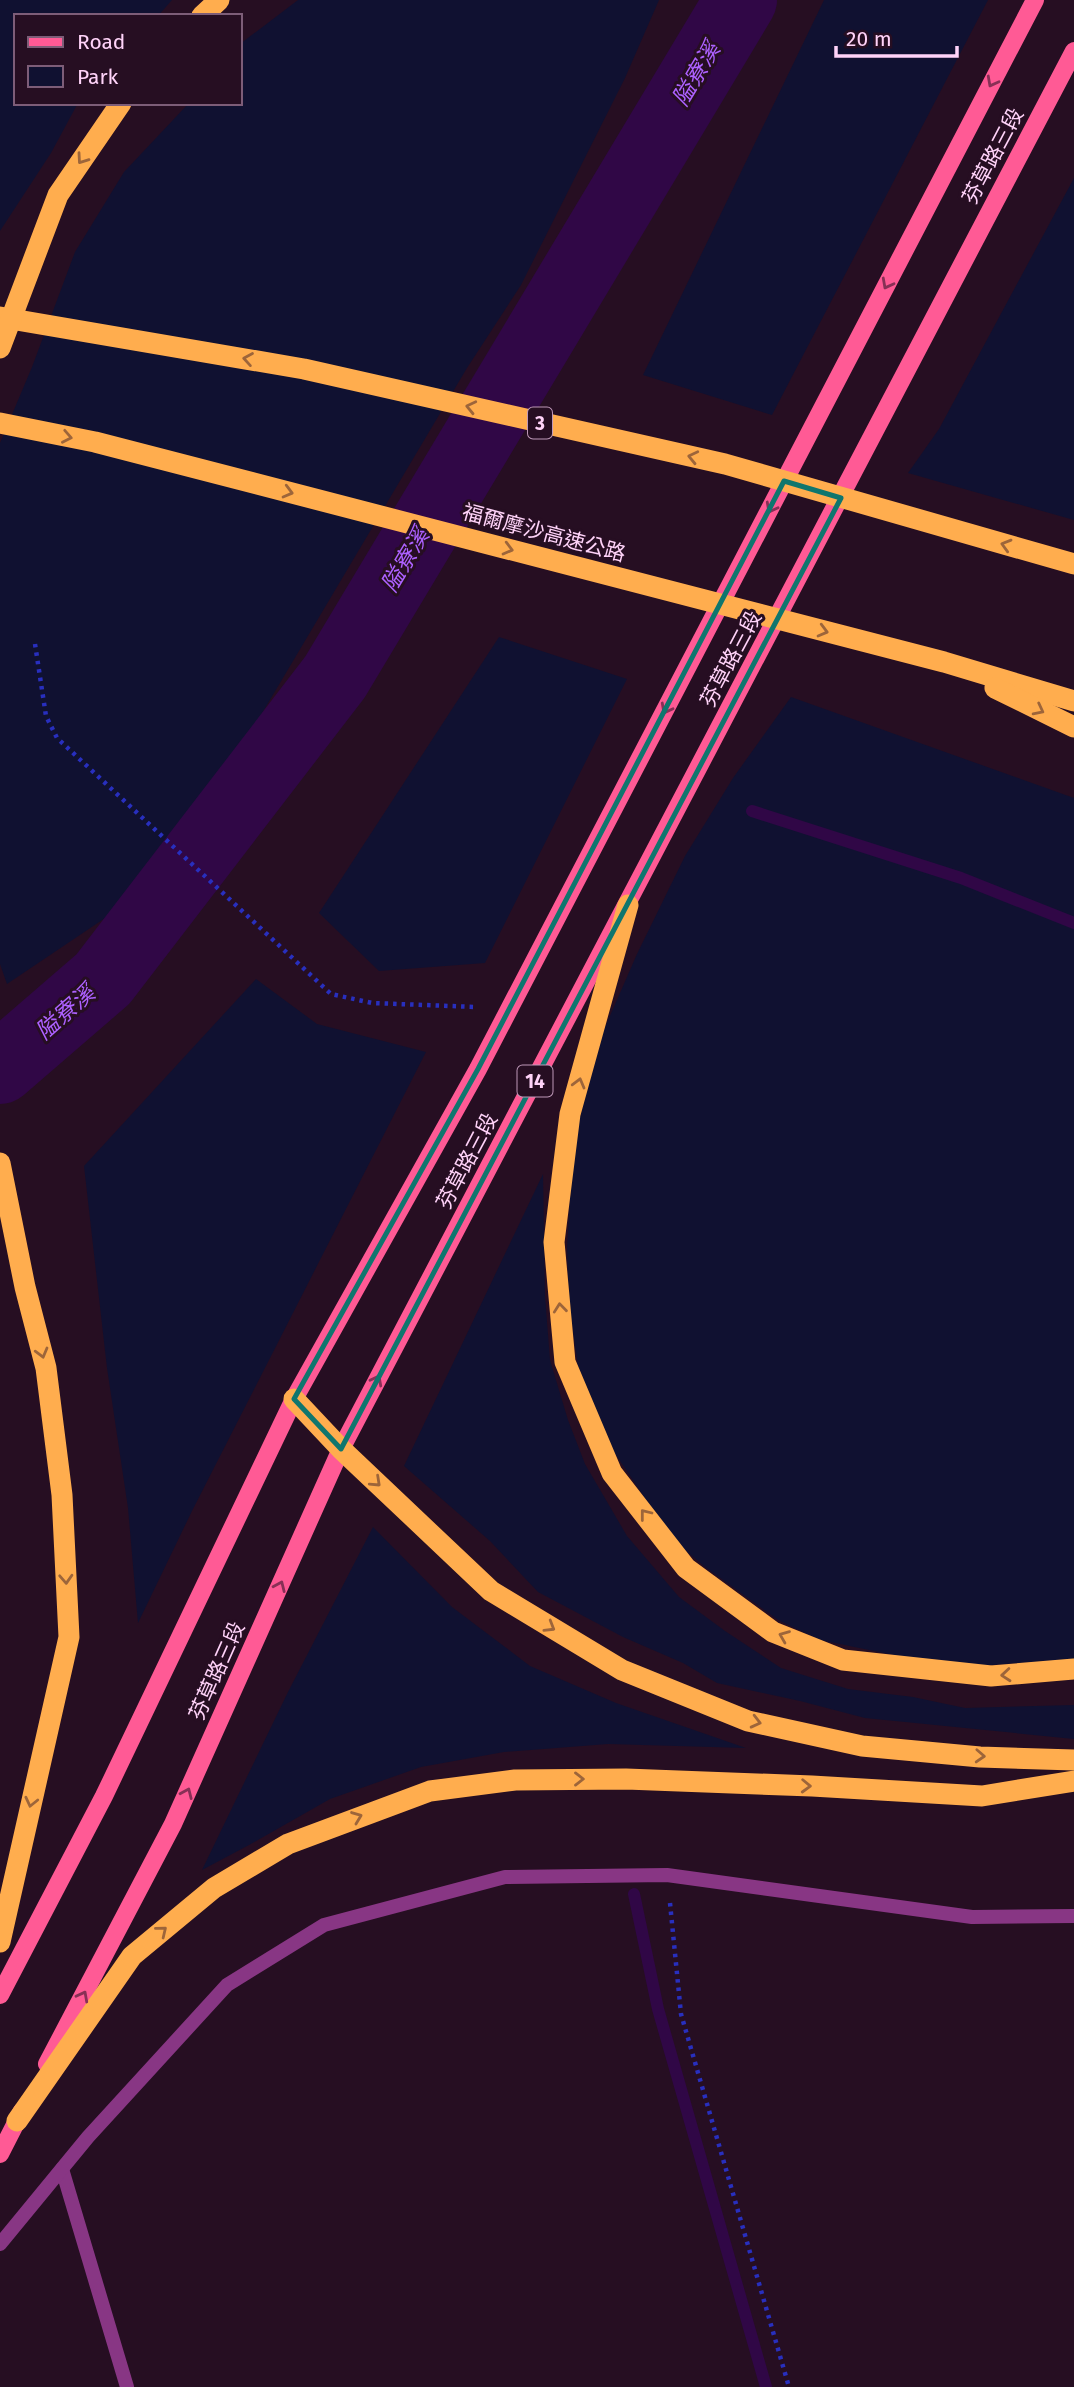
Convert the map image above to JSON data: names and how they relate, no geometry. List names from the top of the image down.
{
  "streets": {
    "highway": ["3", "福爾摩沙高速公路"],
    "main road": ["芬草路三段", "14"]
  },
  "water": ["隘寮溪"],
  "legend": ["Road", "Park"],
  "scale_bar": "20 m"
}
